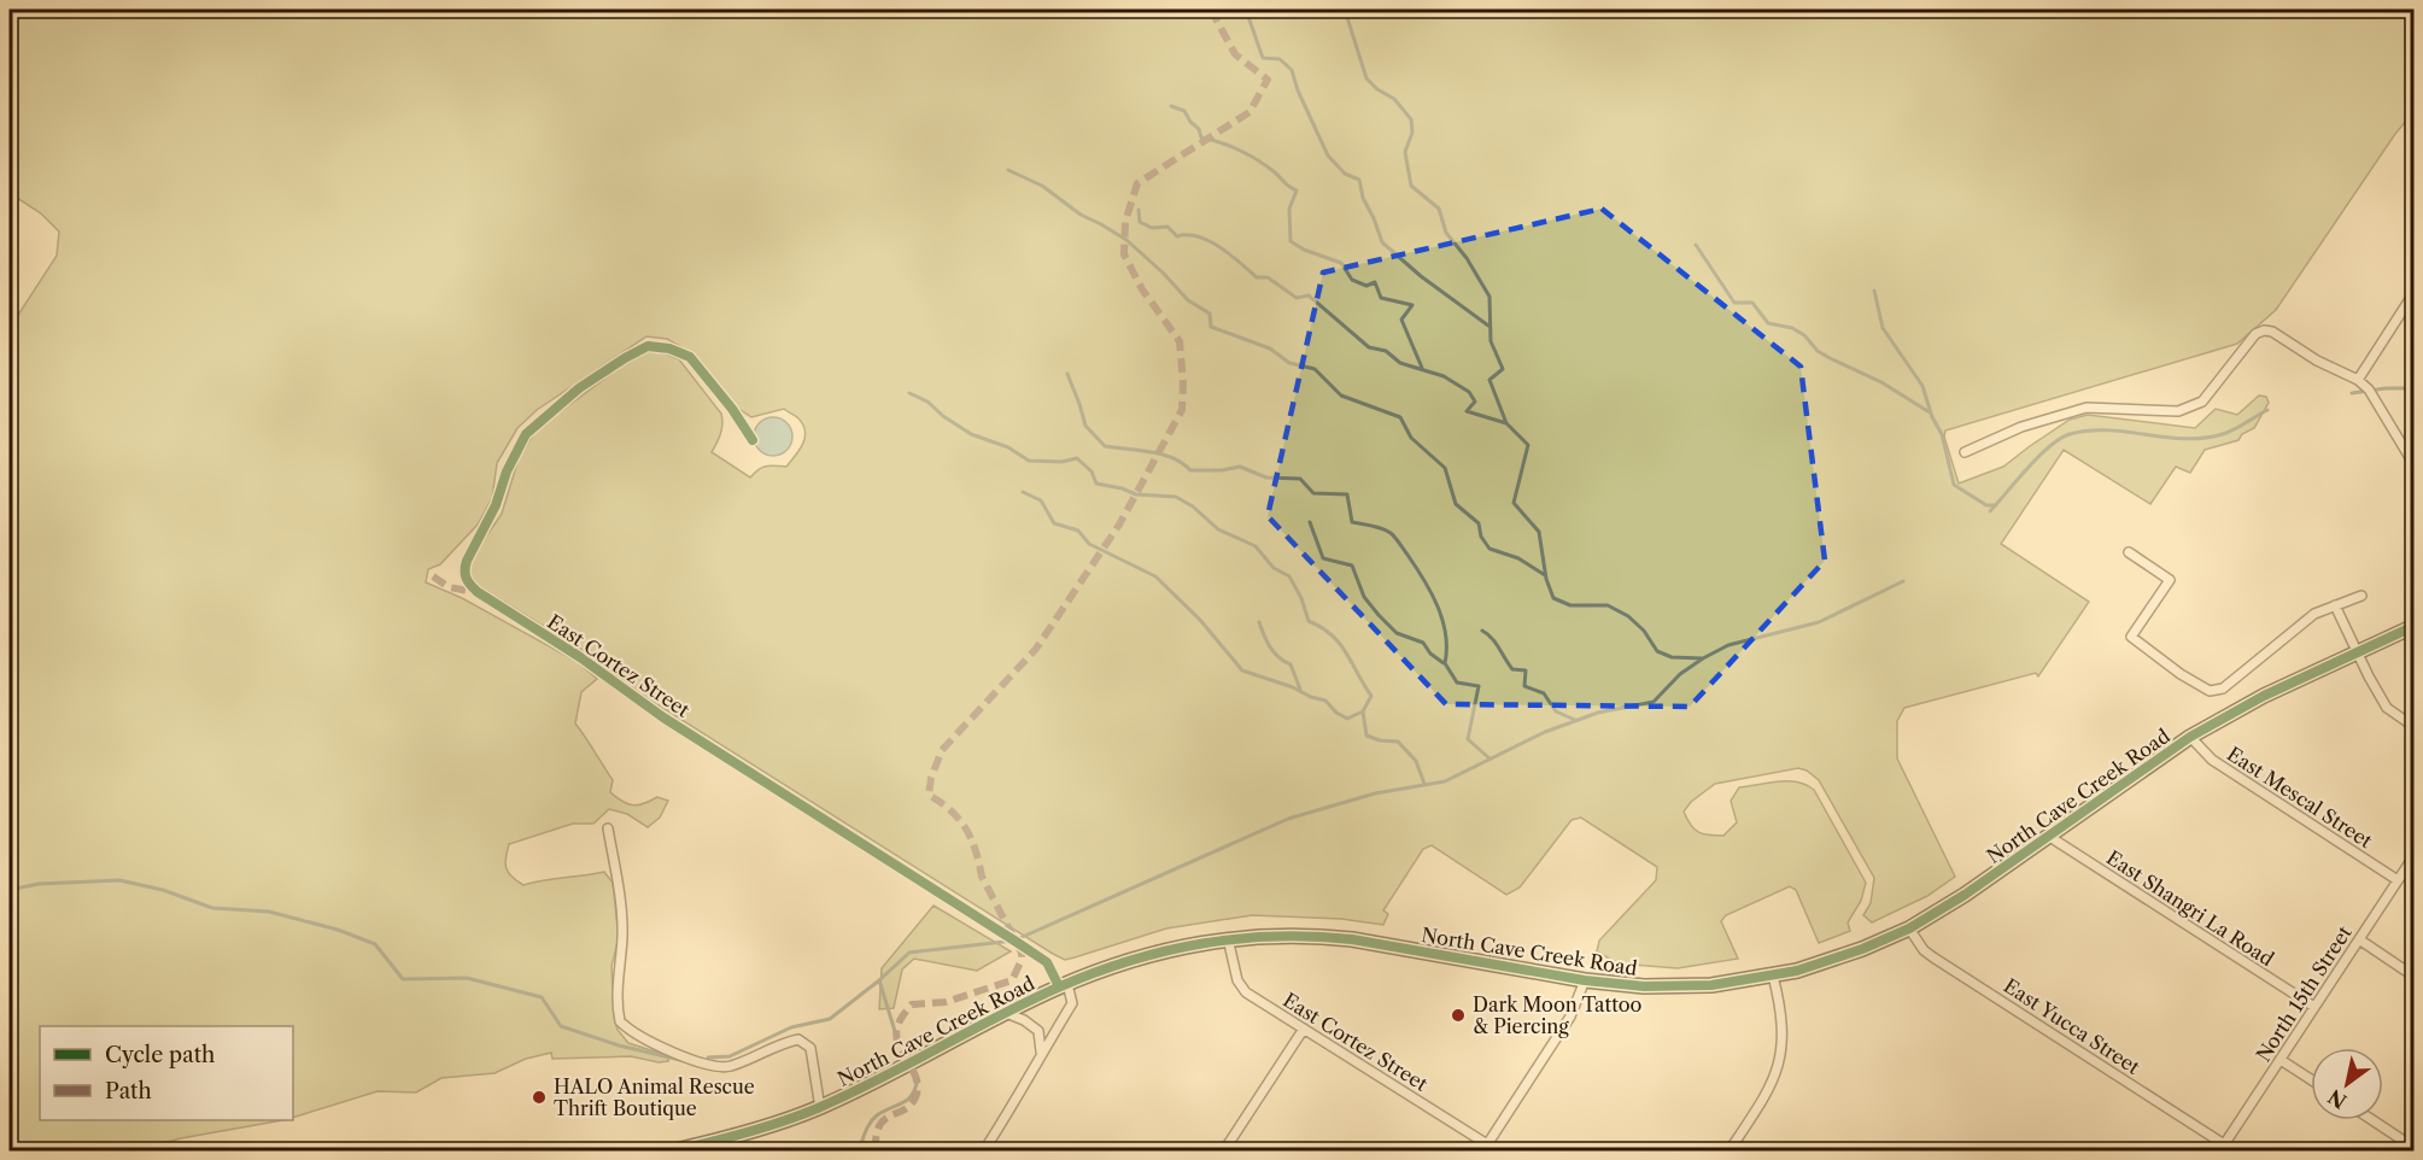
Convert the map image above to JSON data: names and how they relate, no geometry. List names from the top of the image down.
{
  "streets": {
    "main road": ["North Cave Creek Road"],
    "street": [
      "East Cortez Street",
      "East Mescal Street",
      "East Shangri La Road",
      "North 15th Street",
      "East Yucca Street"
    ]
  },
  "crossings": [
    ["East Cortez Street", "North Cave Creek Road"],
    ["North Cave Creek Road", "East Mescal Street"],
    ["North Cave Creek Road", "East Shangri La Road"],
    ["North Cave Creek Road", "East Yucca Street"],
    ["East Mescal Street", "North 15th Street"],
    ["East Shangri La Road", "North 15th Street"],
    ["North 15th Street", "East Yucca Street"]
  ],
  "places": ["Dark Moon Tattoo & Piercing", "HALO Animal Rescue Thrift Boutique"],
  "legend": ["Cycle path", "Path"],
  "north": "bottom left"
}
